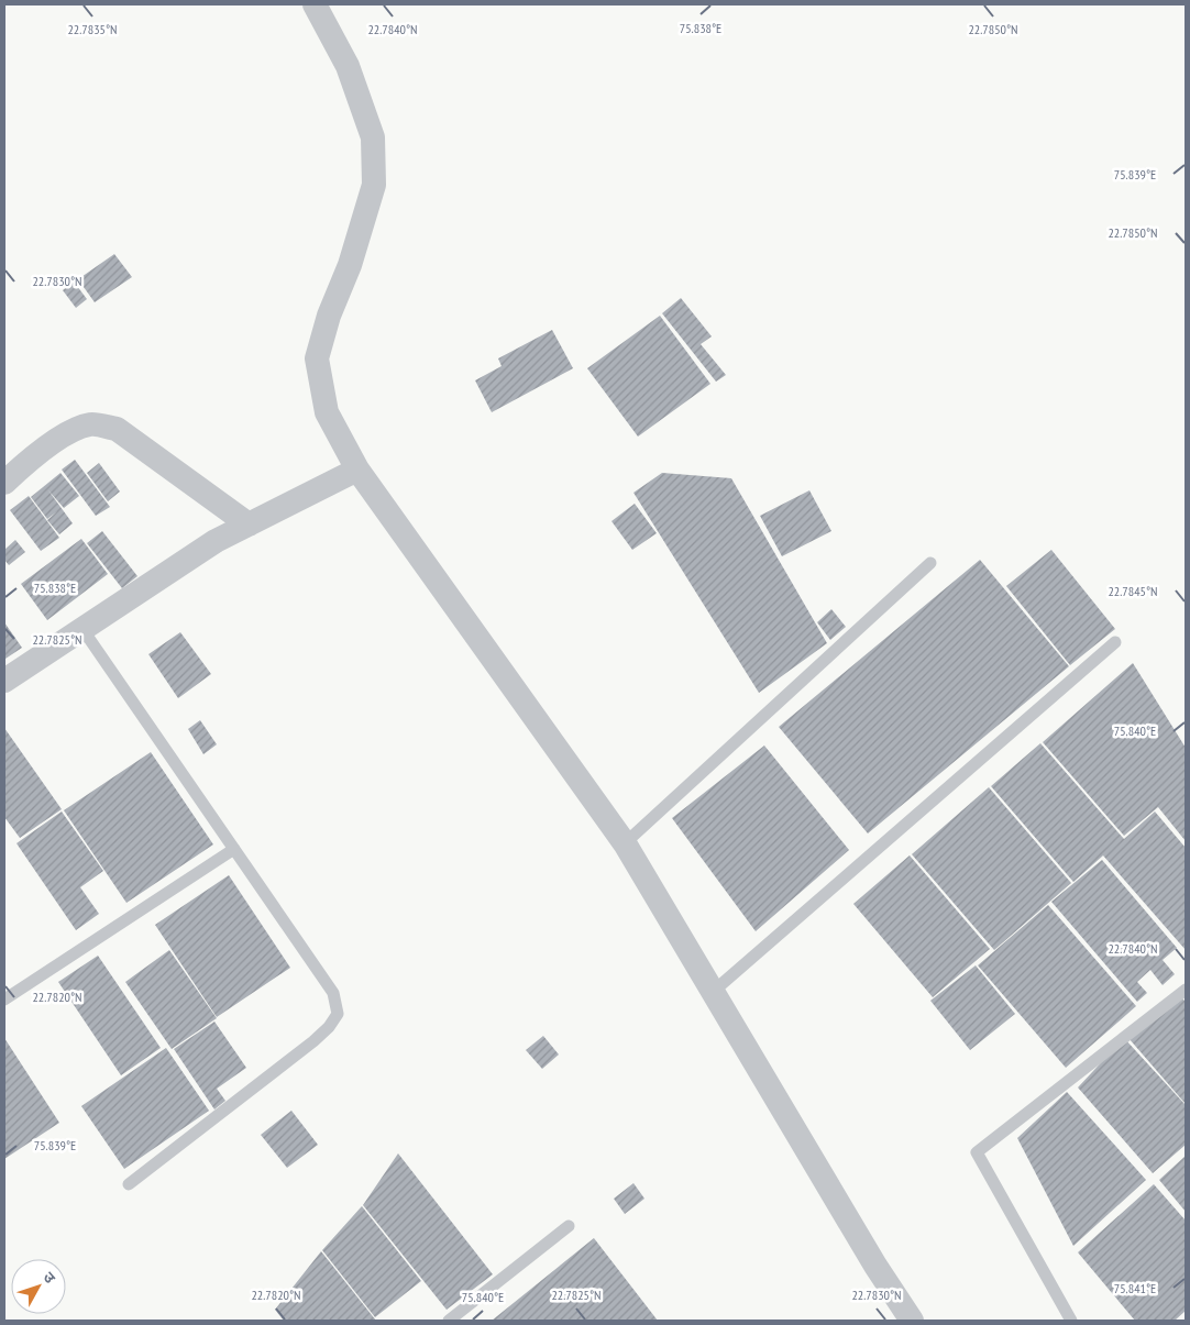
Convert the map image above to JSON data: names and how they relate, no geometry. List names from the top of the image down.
{
  "north": "top right",
  "coordinates": [
    "75.838°E",
    "22.7835°N",
    "22.7840°N",
    "22.7850°N",
    "75.839°E",
    "22.7830°N",
    "22.7845°N",
    "22.7825°N",
    "75.840°E",
    "22.7820°N",
    "75.841°E"
  ]
}
